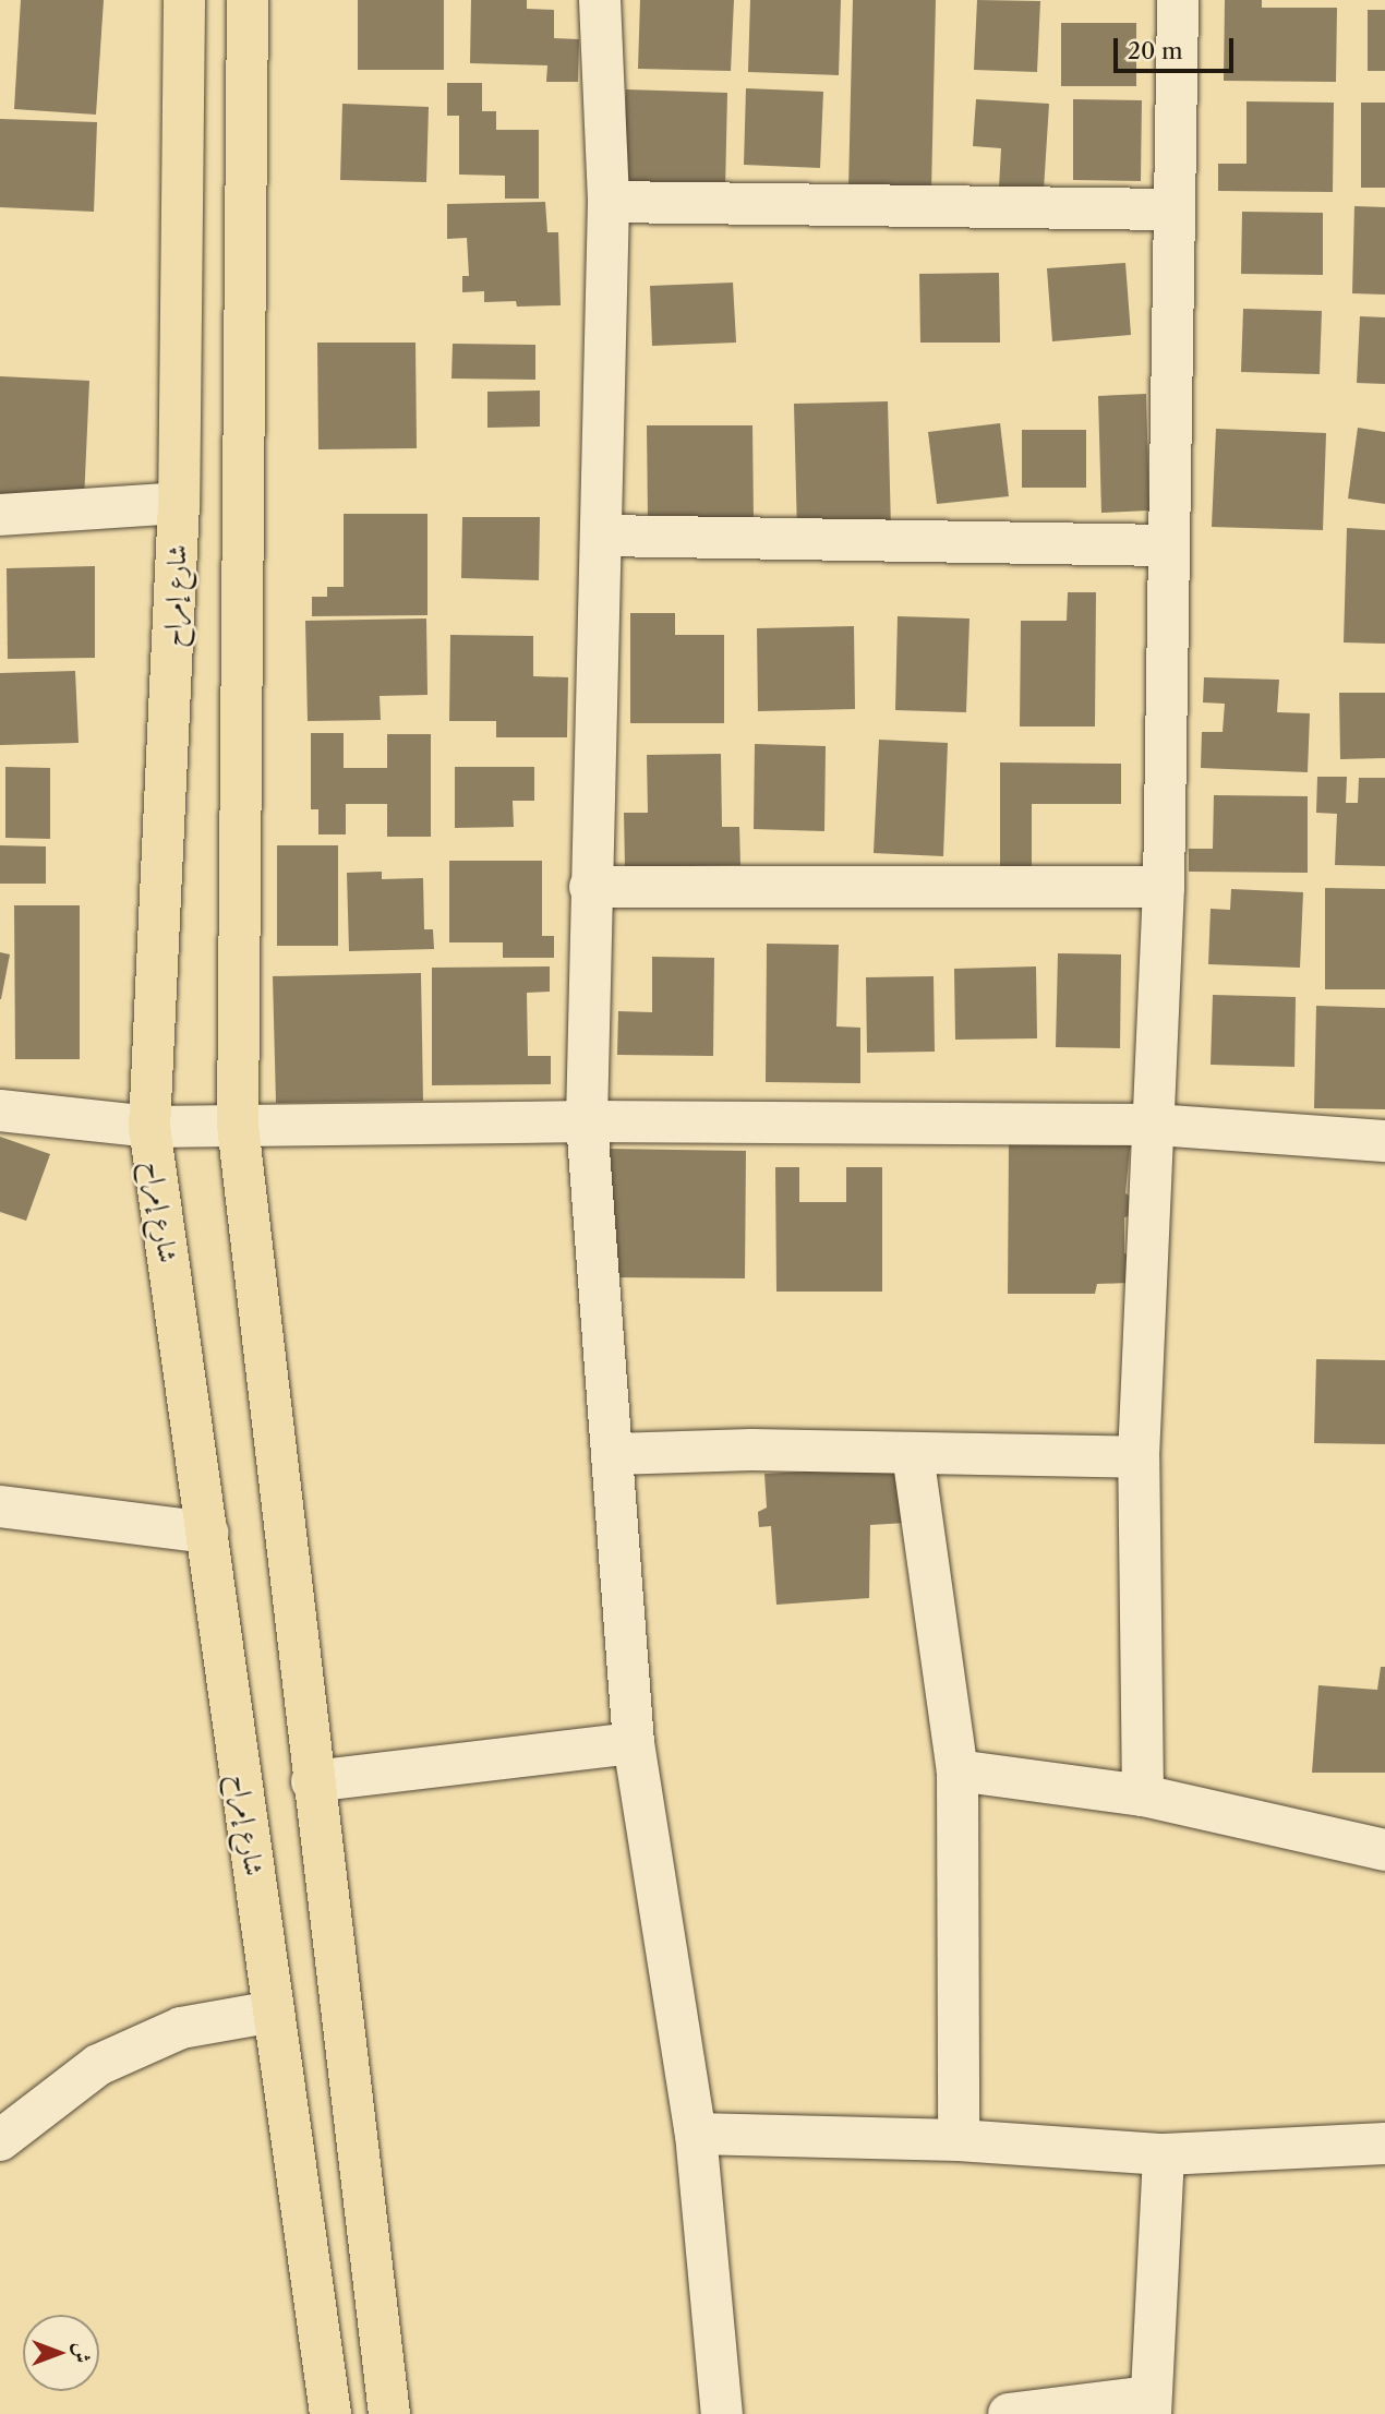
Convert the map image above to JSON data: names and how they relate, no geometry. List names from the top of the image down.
{
  "streets": {
    "main road": ["شارع إمراح"]
  },
  "scale_bar": "20 m",
  "north": "right"
}
